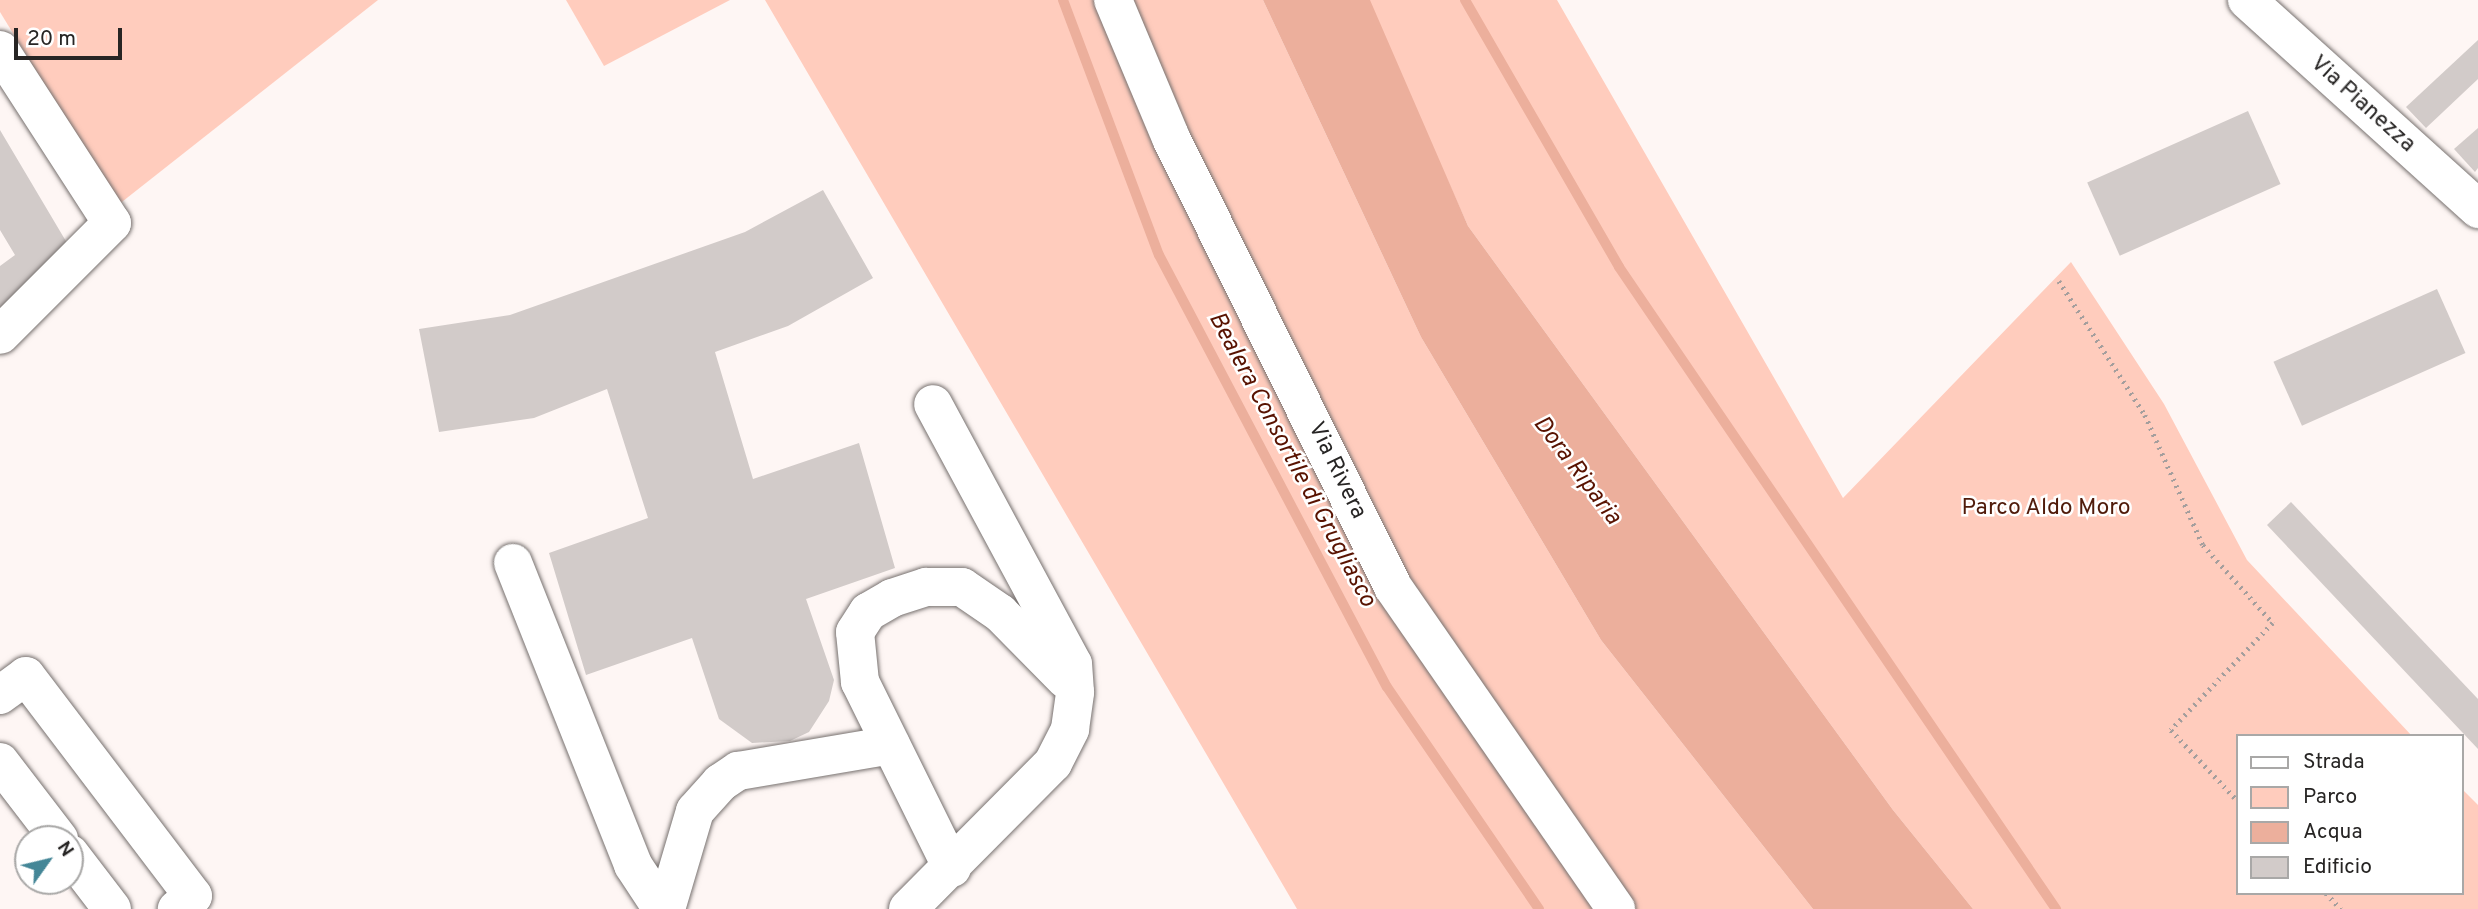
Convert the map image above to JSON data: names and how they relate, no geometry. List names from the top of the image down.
{
  "streets": {
    "street": ["Via Pianezza", "Via Rivera"]
  },
  "water": ["Bealera Consortile di Grugliasco", "Dora Riparia"],
  "parks": ["Parco Aldo Moro"],
  "legend": [
    "Strada",
    "Parco",
    "Acqua",
    "Edificio"
  ],
  "scale_bar": "20 m",
  "north": "top right"
}
